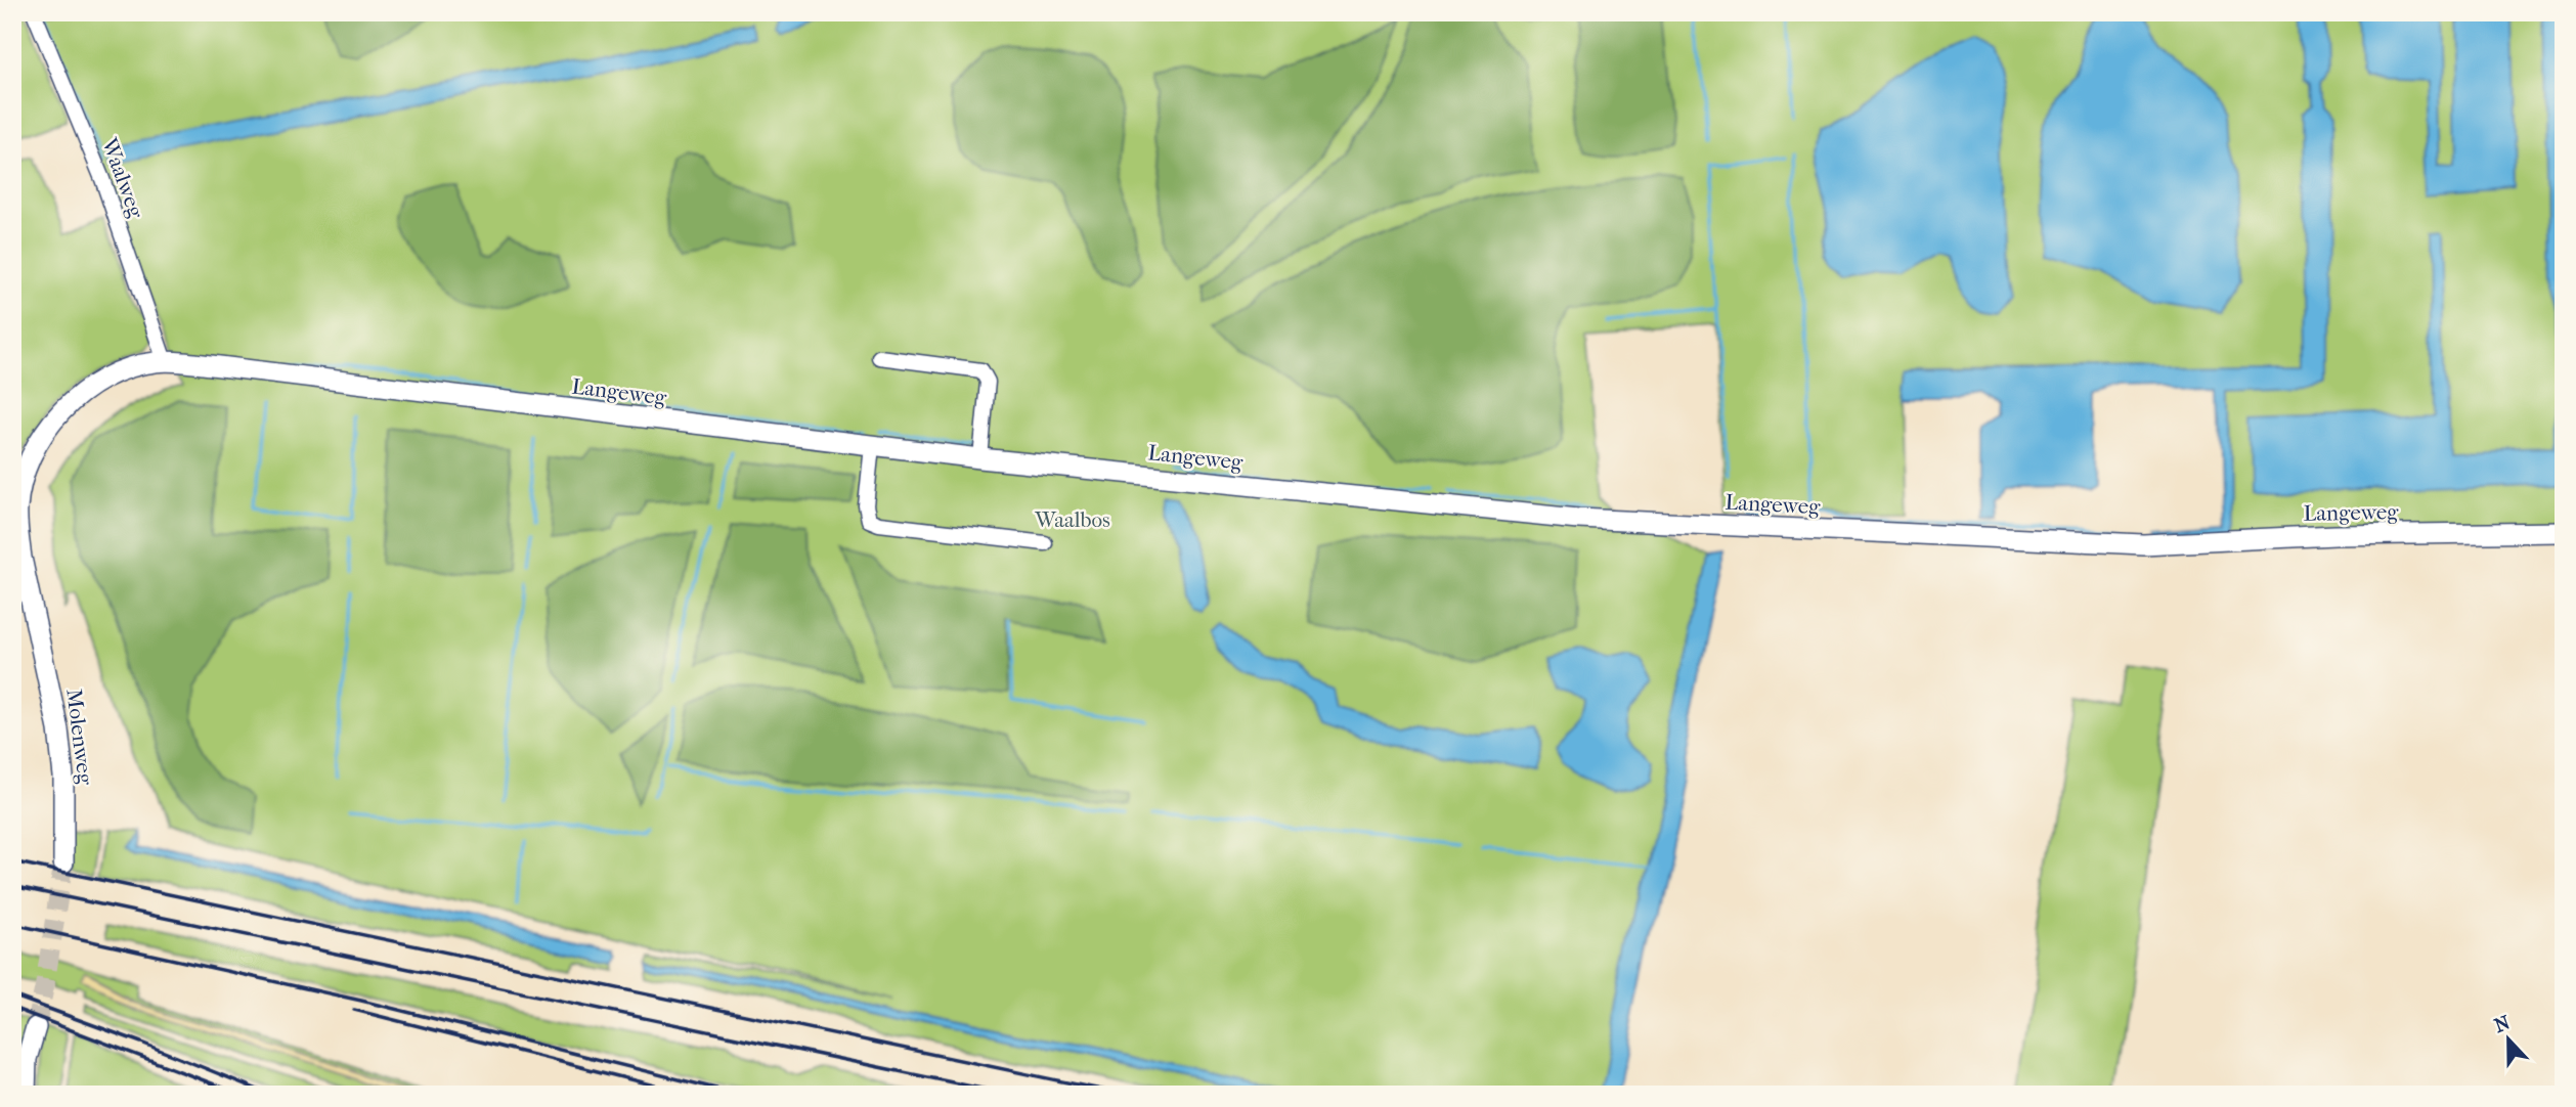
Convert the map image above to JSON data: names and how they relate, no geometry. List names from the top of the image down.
{
  "streets": {
    "main road": ["Langeweg", "Molenweg"],
    "street": ["Waalweg"]
  },
  "crossings": [
    ["Waalweg", "Langeweg"],
    ["Langeweg", "Molenweg"]
  ],
  "parks": ["Waalbos"],
  "north": "top"
}
